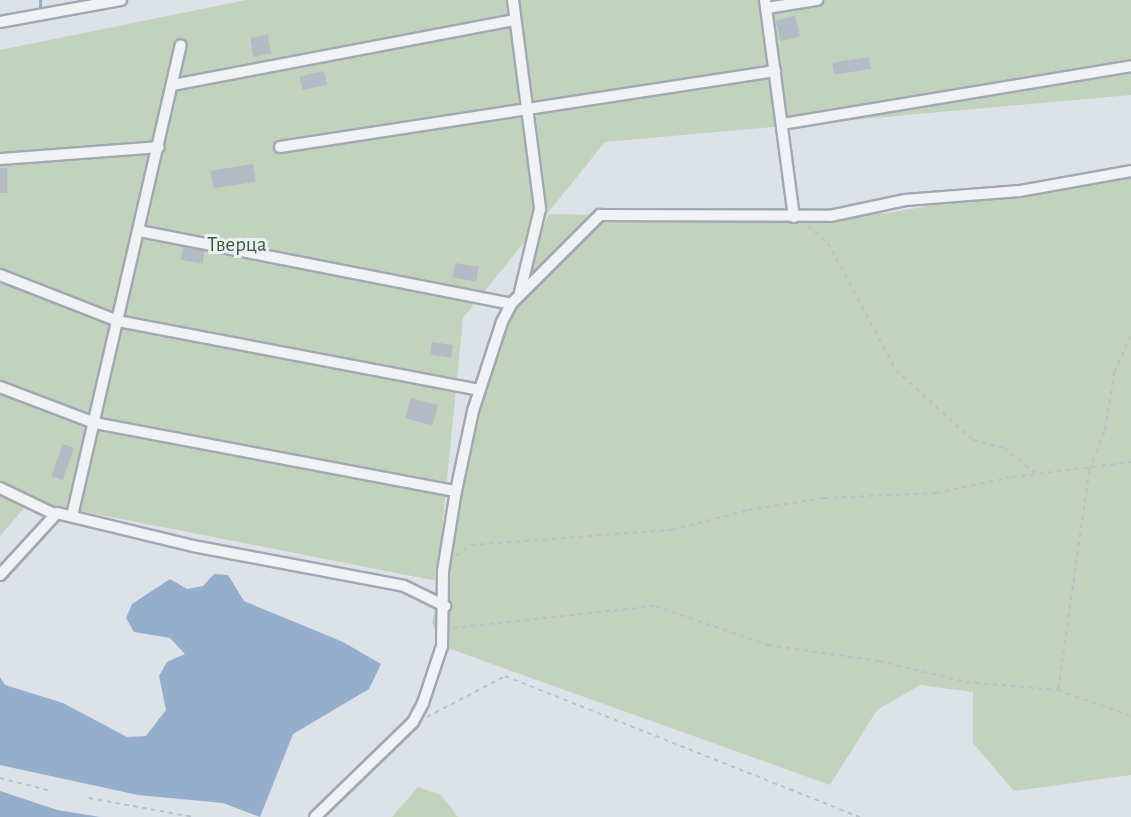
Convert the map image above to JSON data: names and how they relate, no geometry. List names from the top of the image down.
{
  "parks": ["Тверца"]
}
